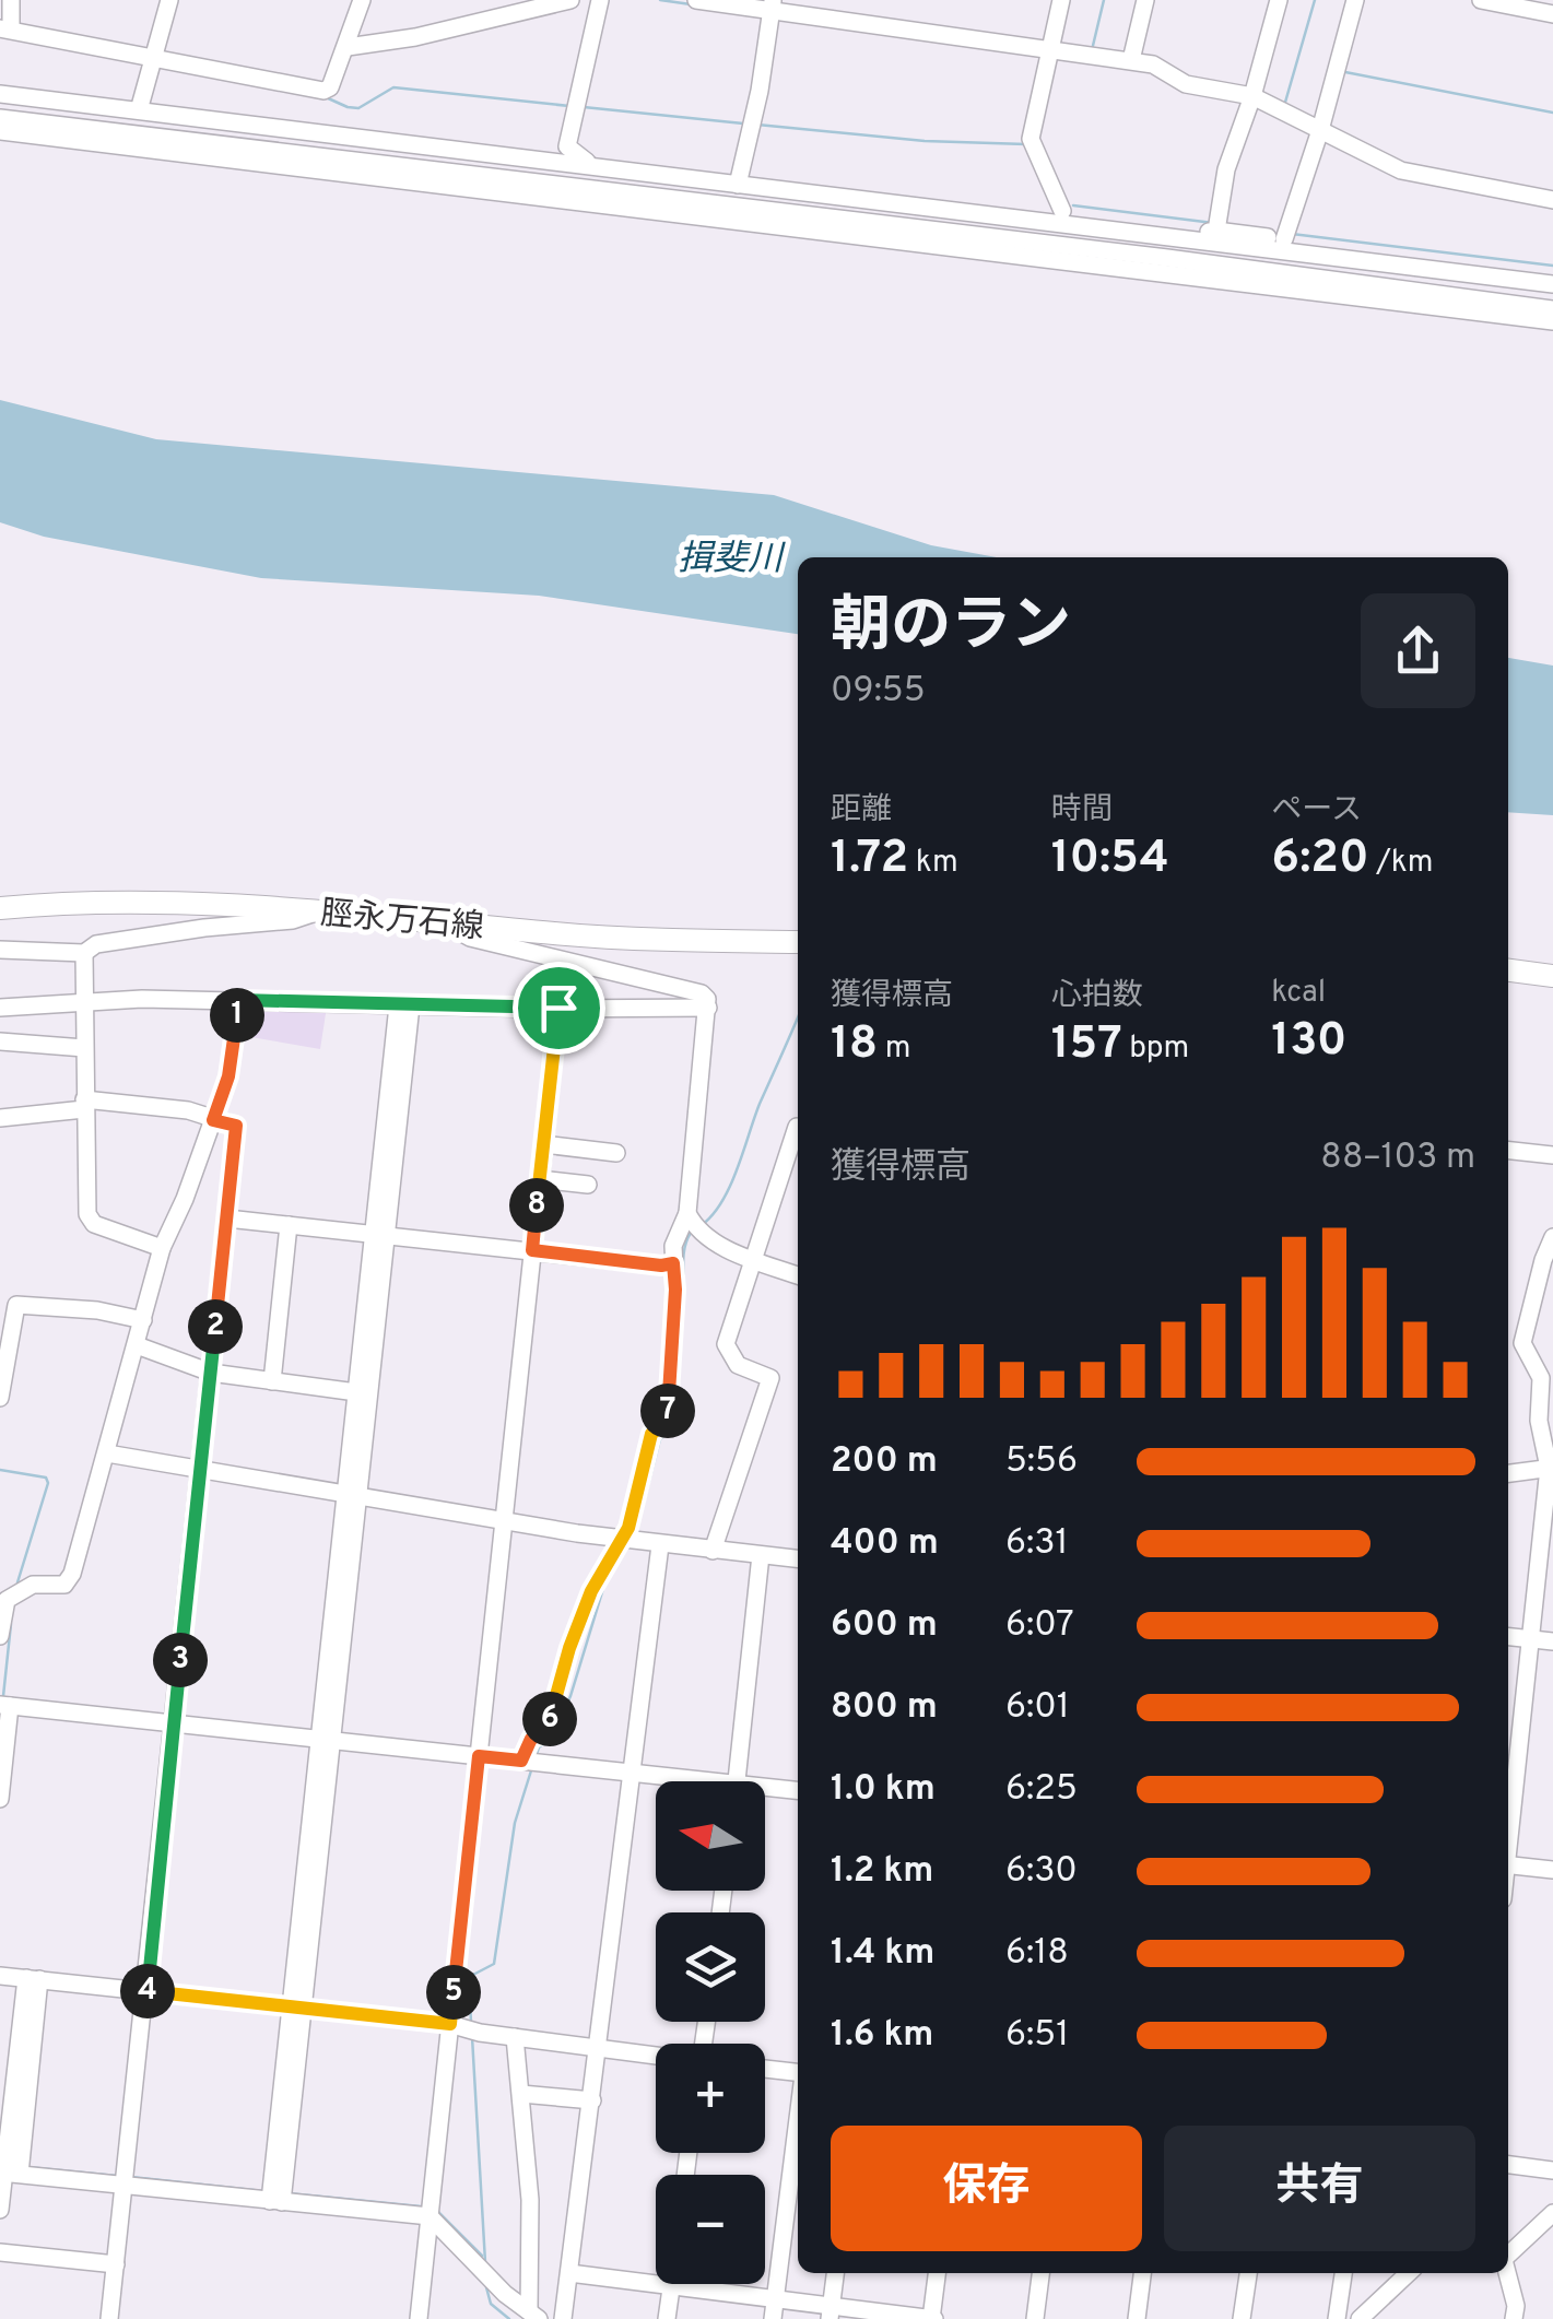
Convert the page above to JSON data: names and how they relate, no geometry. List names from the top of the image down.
{
  "streets": {
    "main road": ["脛永万石線"]
  },
  "water": ["揖斐川"],
  "north": "left",
  "page": {
    "heading": ["朝のラン", "09:55"],
    "stats": [
      ["距離", "1.72 km"],
      ["時間", "10:54"],
      ["ペース", "6:20 /km"],
      ["獲得標高", "18 m"],
      ["心拍数", "157 bpm"],
      ["kcal", "130"]
    ],
    "pins": [
      "1",
      "8",
      "2",
      "7",
      "3",
      "6",
      "4",
      "5"
    ],
    "chart": ["獲得標高", "88–103 m"],
    "list": [
      {
        "name": "200 m",
        "note": "5:56"
      },
      {
        "name": "400 m",
        "note": "6:31"
      },
      {
        "name": "600 m",
        "note": "6:07"
      },
      {
        "name": "800 m",
        "note": "6:01"
      },
      {
        "name": "1.0 km",
        "note": "6:25"
      },
      {
        "name": "1.2 km",
        "note": "6:30"
      },
      {
        "name": "1.4 km",
        "note": "6:18"
      },
      {
        "name": "1.6 km",
        "note": "6:51"
      }
    ],
    "map_buttons": ["+", "−"],
    "buttons": ["保存", "共有"]
  }
}
